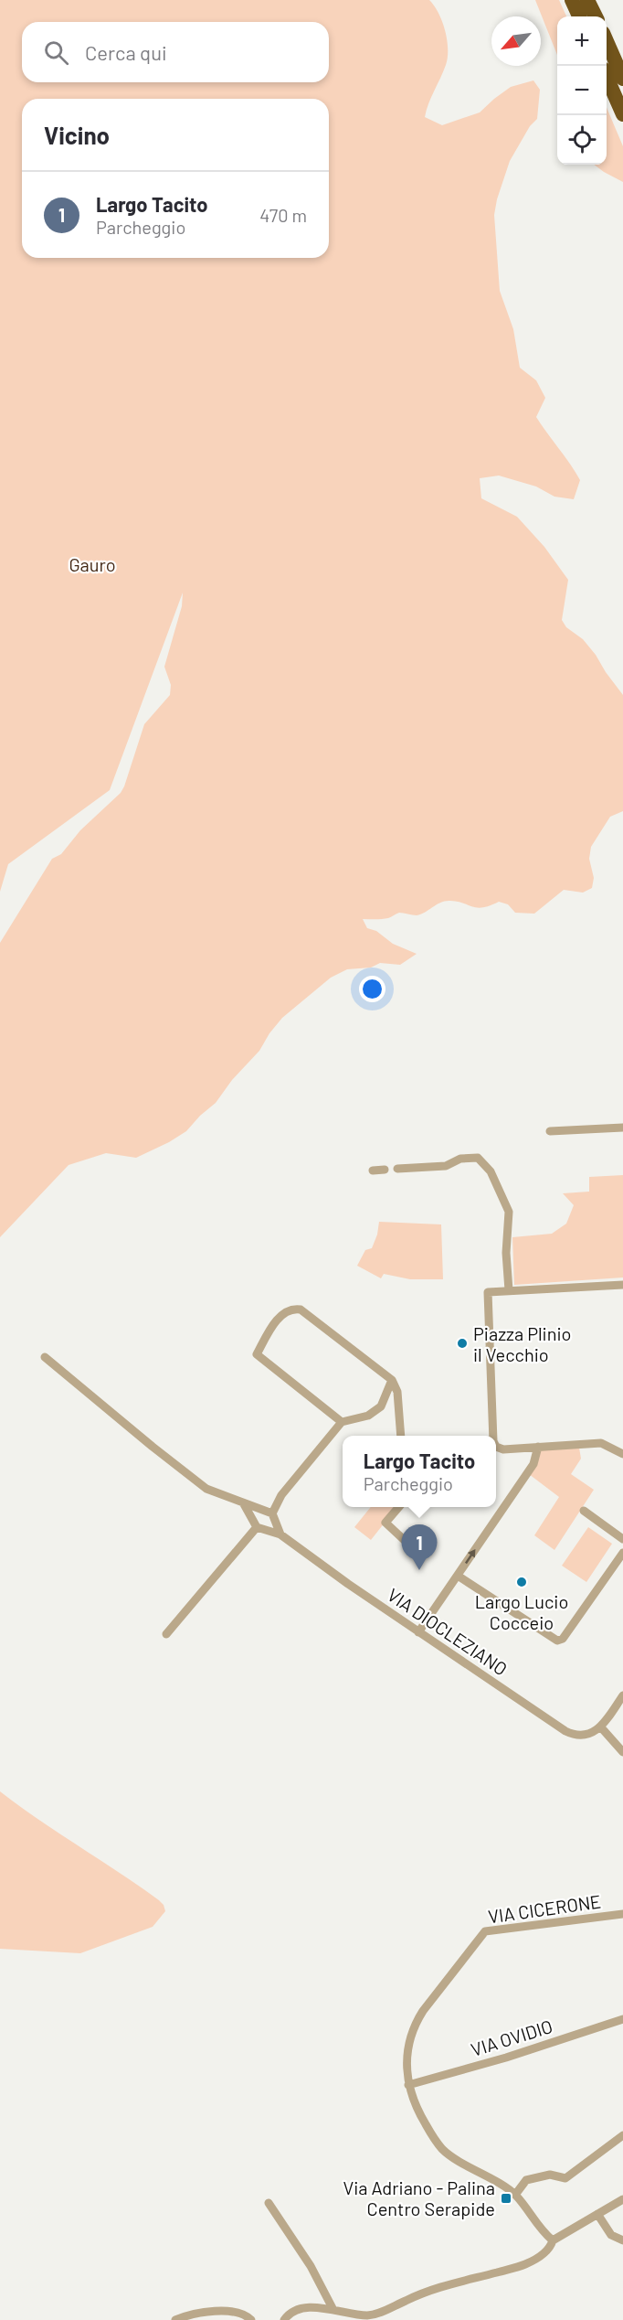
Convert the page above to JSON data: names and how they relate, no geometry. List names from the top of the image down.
{
  "streets": {
    "street": ["VIA DIOCLEZIANO", "VIA CICERONE", "VIA OVIDIO"]
  },
  "crossings": [
    ["VIA CICERONE", "VIA OVIDIO"]
  ],
  "parks": ["Gauro"],
  "places": {
    "other": ["Piazza Plinio il Vecchio", "Largo Lucio Cocceio"],
    "transit": ["Via Adriano - Palina Centro Serapide"]
  },
  "north": "bottom left",
  "page": {
    "map_buttons": ["+", "−"],
    "search": "Cerca qui",
    "heading": "Vicino",
    "list": [
      {
        "mark": "1",
        "name": "Largo Tacito",
        "note": "Parcheggio",
        "value": "470 m"
      }
    ],
    "popup": ["Largo Tacito", "Parcheggio"],
    "pins": "1"
  }
}
